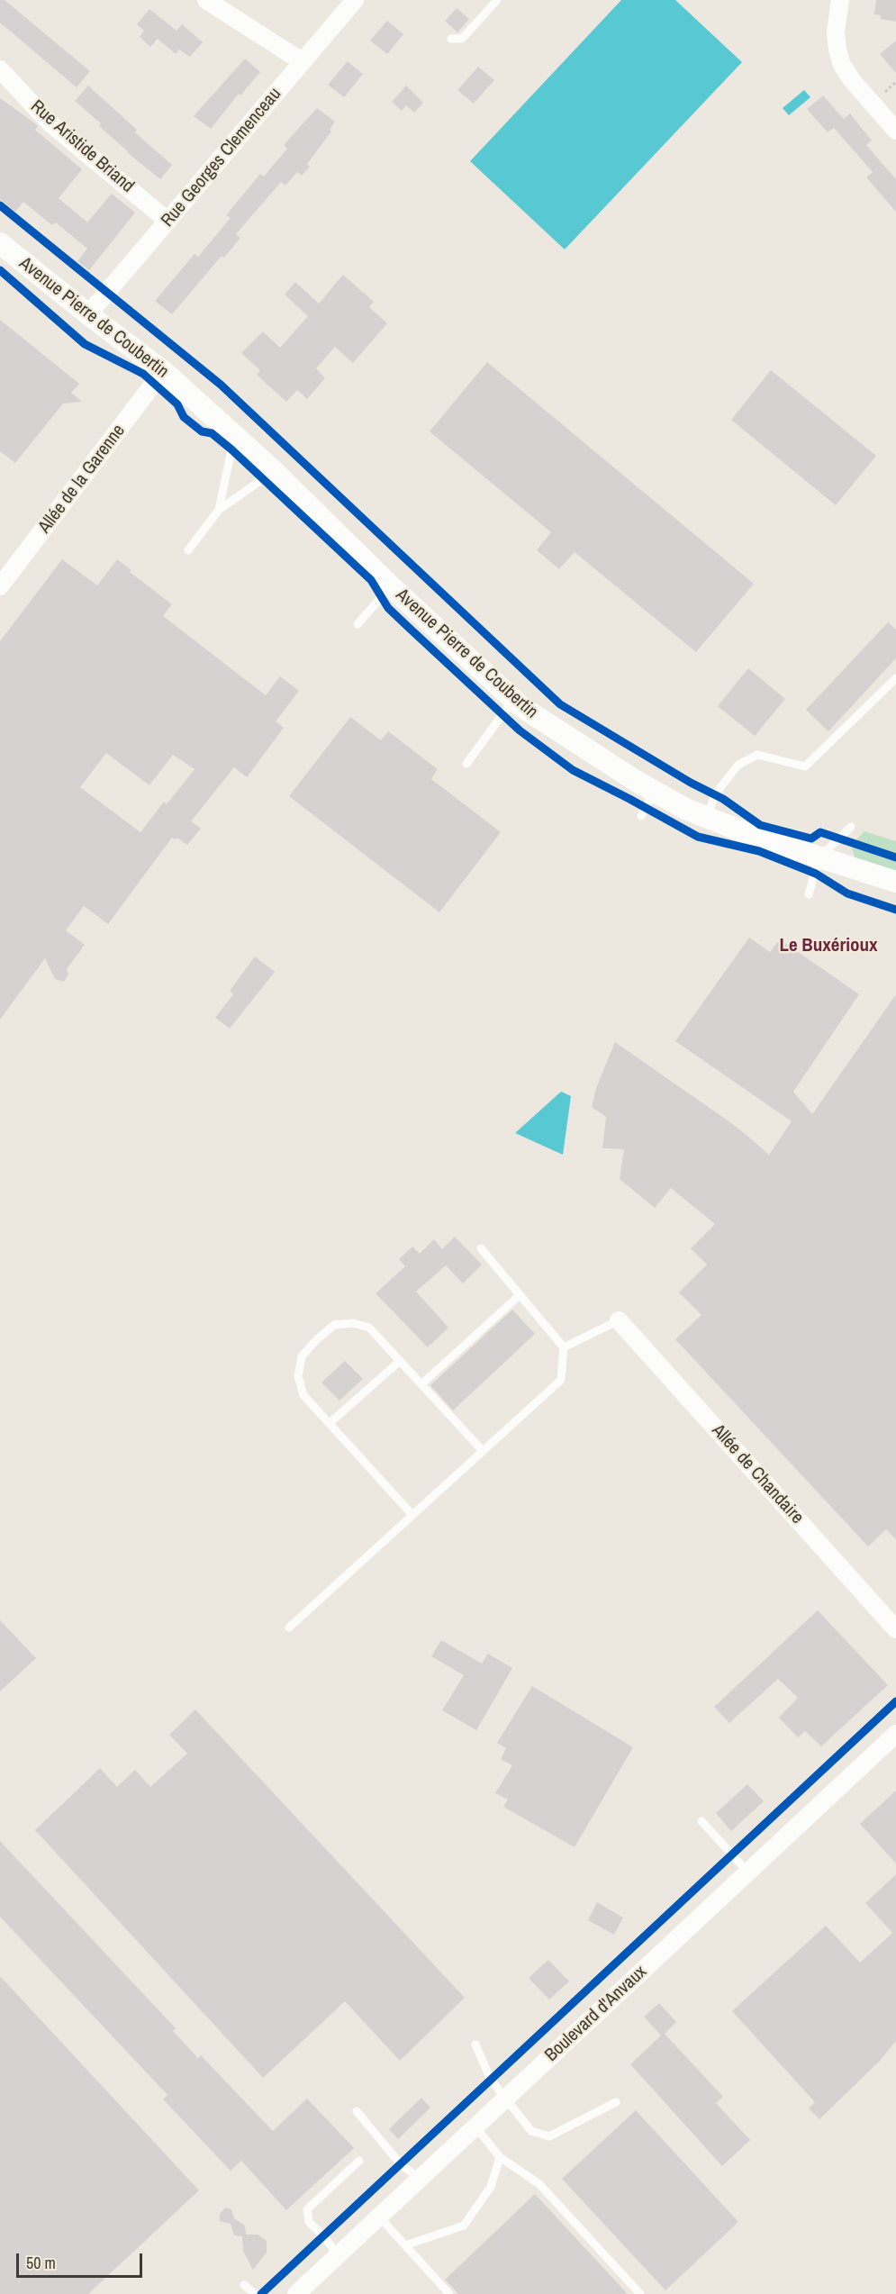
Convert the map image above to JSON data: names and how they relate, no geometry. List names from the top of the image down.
{
  "streets": {
    "street": [
      "Rue Aristide Briand",
      "Rue Georges Clemenceau",
      "Avenue Pierre de Coubertin",
      "Allée de la Garenne",
      "Allée de Chandaire",
      "Boulevard d'Anvaux"
    ]
  },
  "crossings": [
    ["Rue Aristide Briand", "Rue Georges Clemenceau"],
    ["Rue Georges Clemenceau", "Avenue Pierre de Coubertin"],
    ["Avenue Pierre de Coubertin", "Allée de la Garenne"]
  ],
  "districts": ["Le Buxérioux"],
  "scale_bar": "50 m"
}
